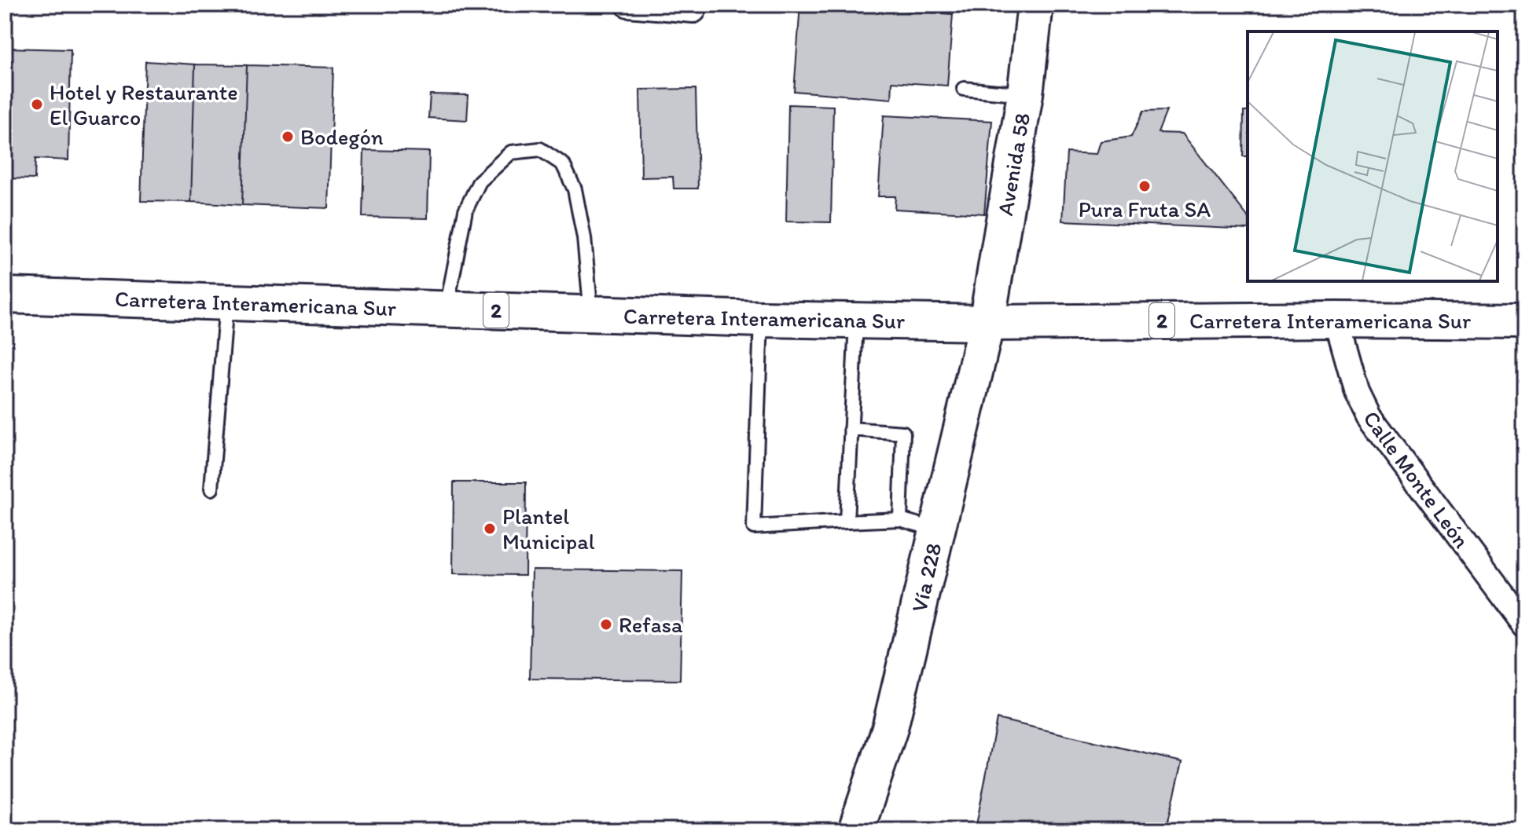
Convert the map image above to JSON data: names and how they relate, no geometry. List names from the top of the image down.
{
  "streets": {
    "main road": [
      "Avenida 58",
      "Carretera Interamericana Sur",
      "2",
      "Vía 228"
    ],
    "street": ["Calle Monte León"]
  },
  "crossings": [
    ["Avenida 58", "Carretera Interamericana Sur"],
    ["Avenida 58", "Vía 228"],
    ["Carretera Interamericana Sur", "Calle Monte León"],
    ["Carretera Interamericana Sur", "Vía 228"]
  ],
  "places": [
    "Hotel y Restaurante El Guarco",
    "Bodegón",
    "Pura Fruta SA",
    "Plantel Municipal",
    "Refasa"
  ]
}
